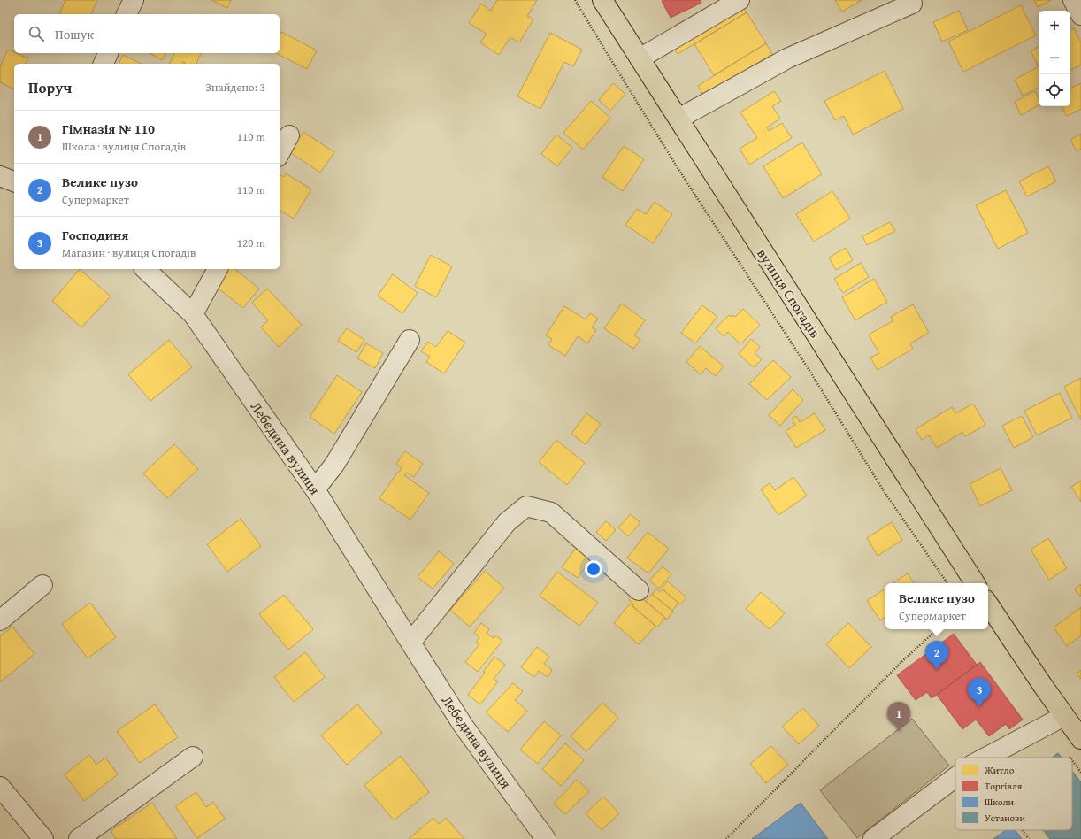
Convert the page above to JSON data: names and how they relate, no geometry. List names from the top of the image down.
{
  "streets": {
    "main road": ["вулиця Спогадів"],
    "street": ["Лебедина вулиця"]
  },
  "legend": [
    "Житло",
    "Торгівля",
    "Школи",
    "Установи"
  ],
  "page": {
    "map_buttons": ["+", "−"],
    "search": "Пошук",
    "heading": ["Поруч", "Знайдено: 3"],
    "list": [
      {
        "mark": "1",
        "name": "Гімназія № 110",
        "note": "Школа · вулиця Спогадів",
        "value": "110 m"
      },
      {
        "mark": "2",
        "name": "Велике пузо",
        "note": "Супермаркет",
        "value": "110 m"
      },
      {
        "mark": "3",
        "name": "Господиня",
        "note": "Магазин · вулиця Спогадів",
        "value": "120 m"
      }
    ],
    "popup": ["Велике пузо", "Супермаркет"],
    "pins": ["2", "3", "1"]
  }
}
